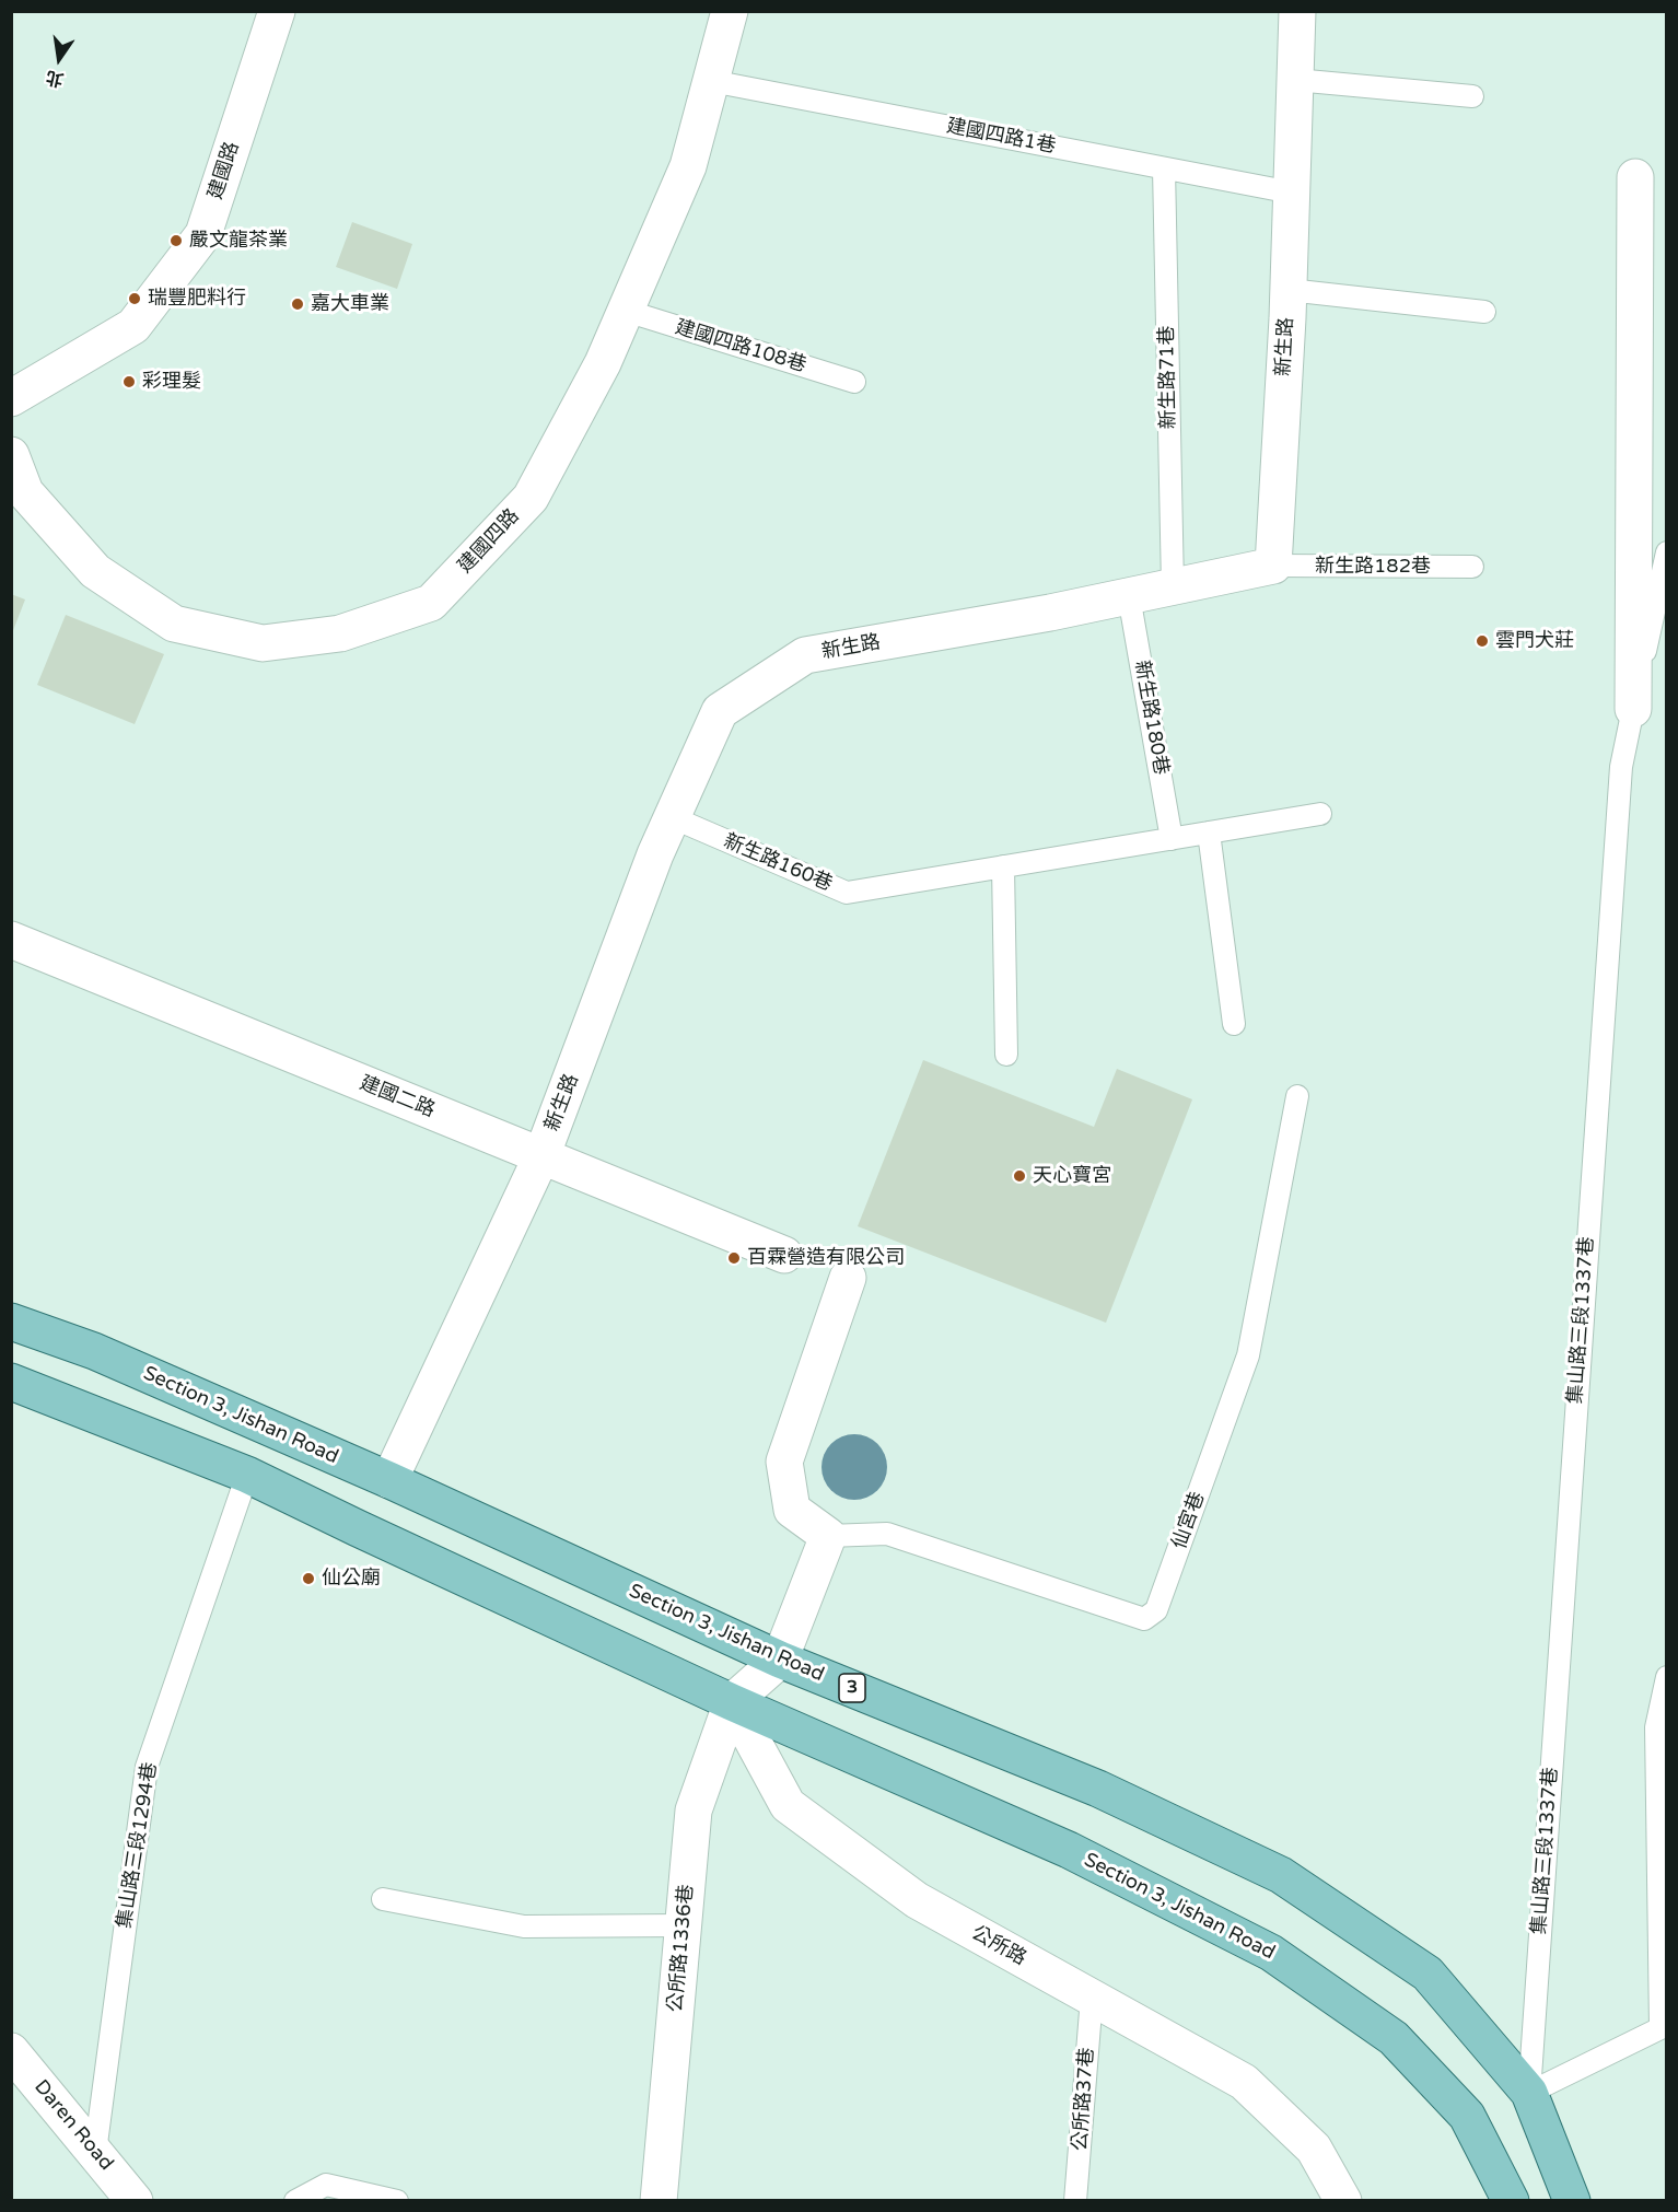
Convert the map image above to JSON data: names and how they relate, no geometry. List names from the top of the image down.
{
  "streets": {
    "main road": ["Section 3, Jishan Road", "3"],
    "street": [
      "建國路",
      "新生路",
      "建國四路",
      "建國二路",
      "公所路",
      "公所路1336巷",
      "Daren Road"
    ],
    "lane": [
      "建國四路1巷",
      "建國四路108巷",
      "新生路71巷",
      "新生路182巷",
      "新生路180巷",
      "新生路160巷",
      "集山路三段1337巷",
      "仙宮巷",
      "集山路三段1294巷",
      "公所路37巷"
    ]
  },
  "crossings": [
    ["建國四路1巷", "新生路"],
    ["建國四路1巷", "新生路71巷"],
    ["建國四路1巷", "建國四路"],
    ["建國四路108巷", "建國四路"],
    ["新生路", "新生路71巷"],
    ["新生路", "新生路182巷"],
    ["新生路", "新生路180巷"],
    ["新生路", "新生路160巷"],
    ["新生路", "建國二路"],
    ["新生路", "Section 3, Jishan Road"],
    ["新生路180巷", "新生路160巷"],
    ["集山路三段1337巷", "Section 3, Jishan Road"],
    ["Section 3, Jishan Road", "集山路三段1294巷"],
    ["Section 3, Jishan Road", "公所路"],
    ["Section 3, Jishan Road", "公所路1336巷"],
    ["集山路三段1294巷", "Daren Road"],
    ["公所路", "公所路1336巷"],
    ["公所路", "公所路37巷"]
  ],
  "places": [
    "嚴文龍茶業",
    "瑞豐肥料行",
    "嘉大車業",
    "彩理髮",
    "雲門犬莊",
    "天心寶宮",
    "百霖營造有限公司",
    "仙公廟"
  ],
  "north": "bottom"
}
